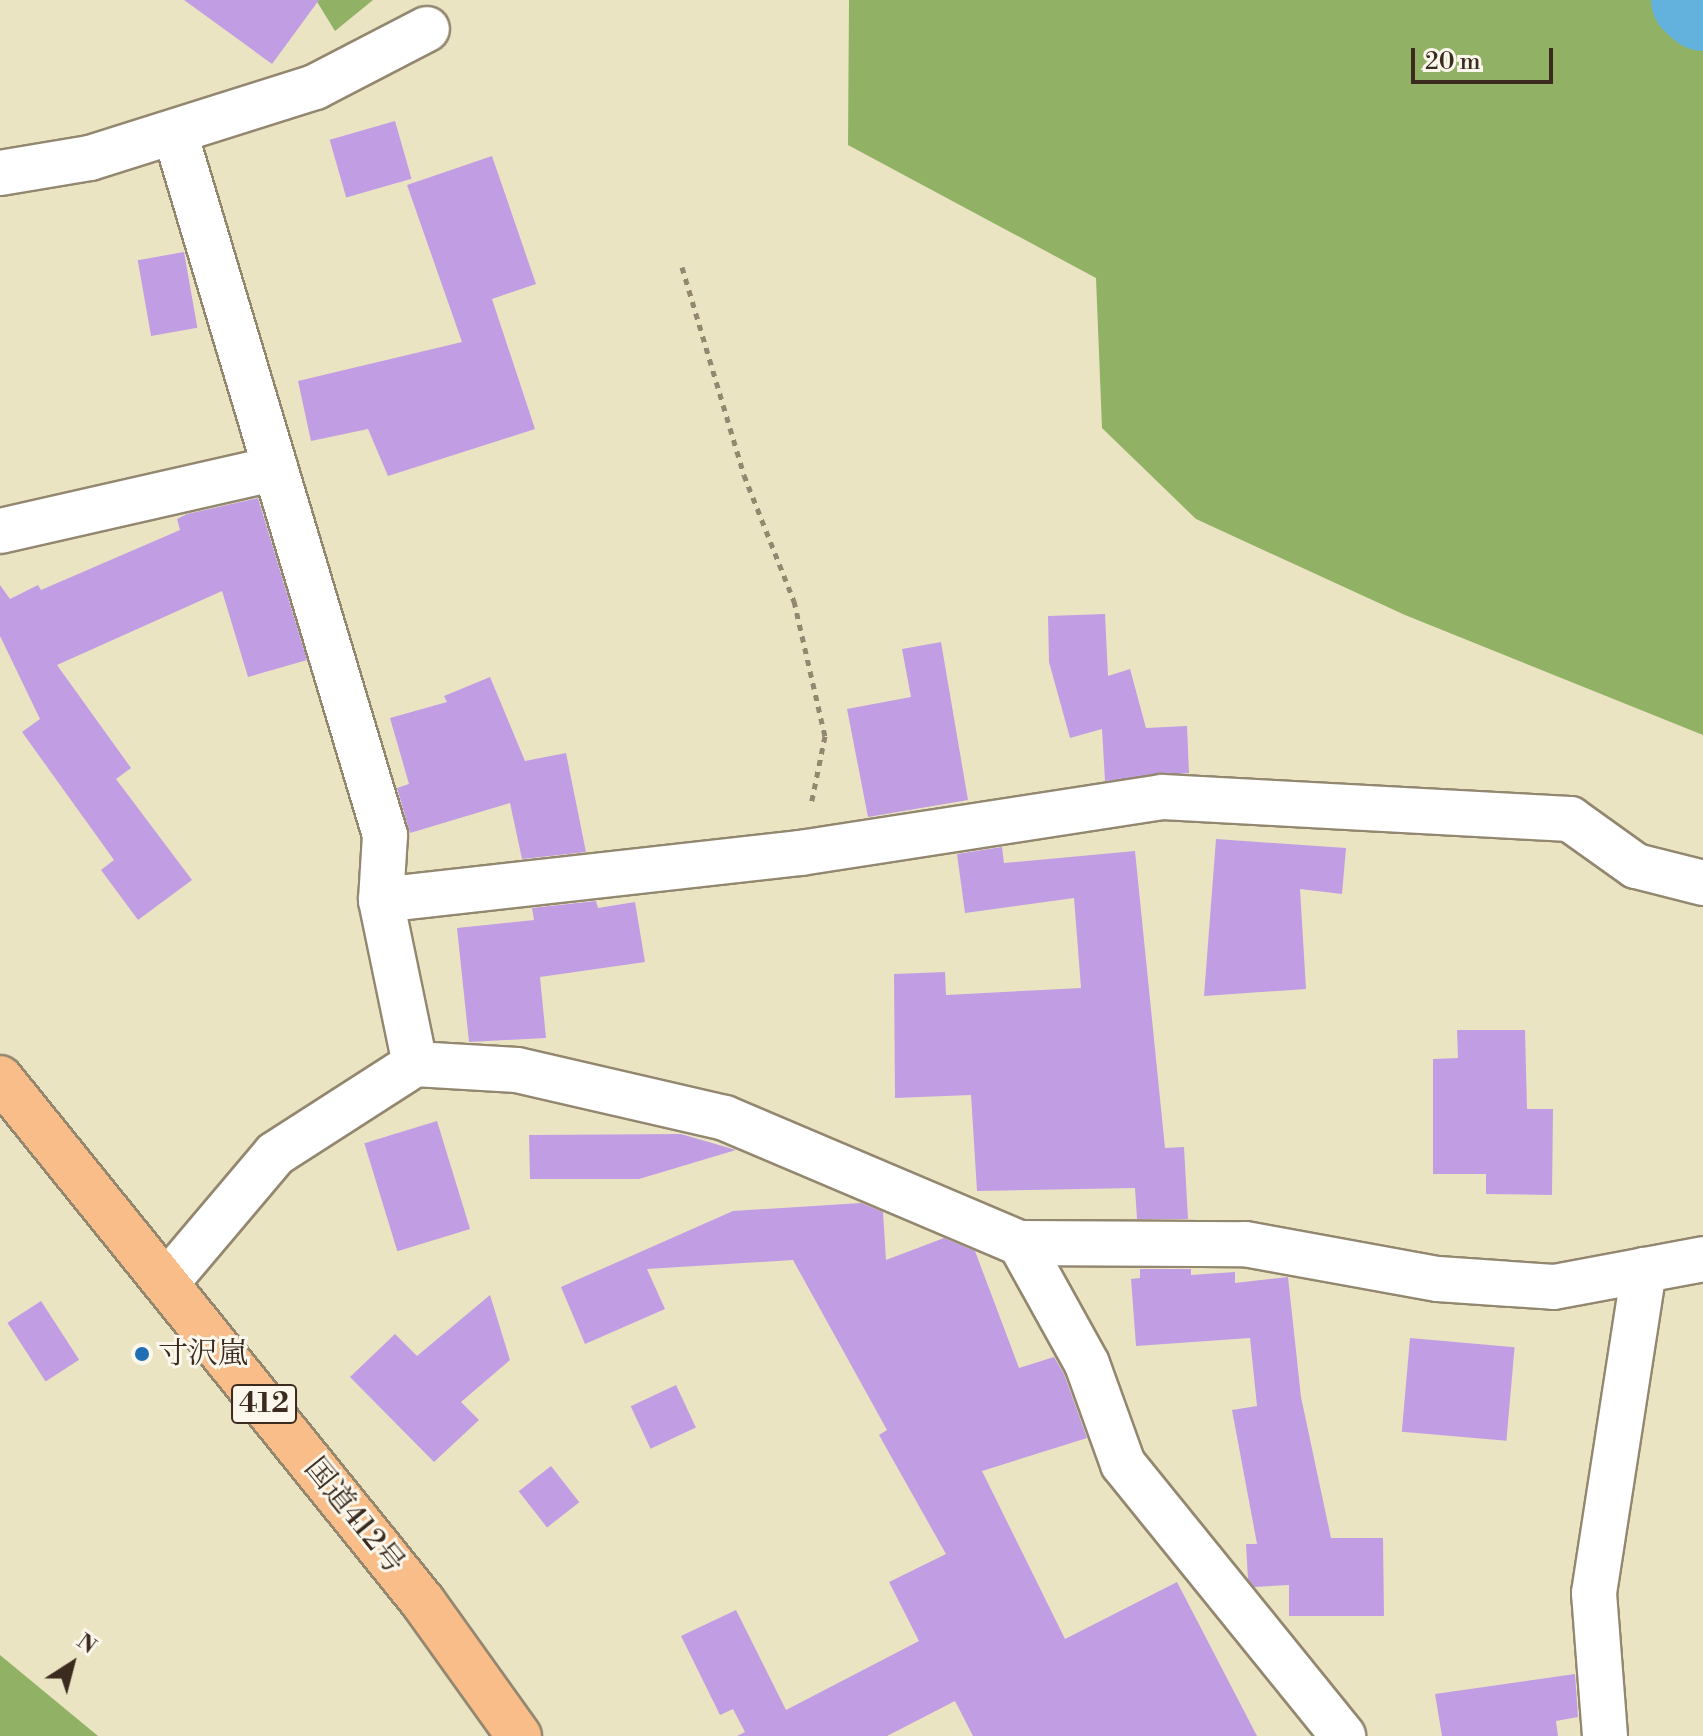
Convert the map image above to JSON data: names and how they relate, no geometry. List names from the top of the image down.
{
  "streets": {
    "highway": ["412", "国道412号"]
  },
  "places": ["寸沢嵐"],
  "scale_bar": "20 m",
  "north": "top right"
}
